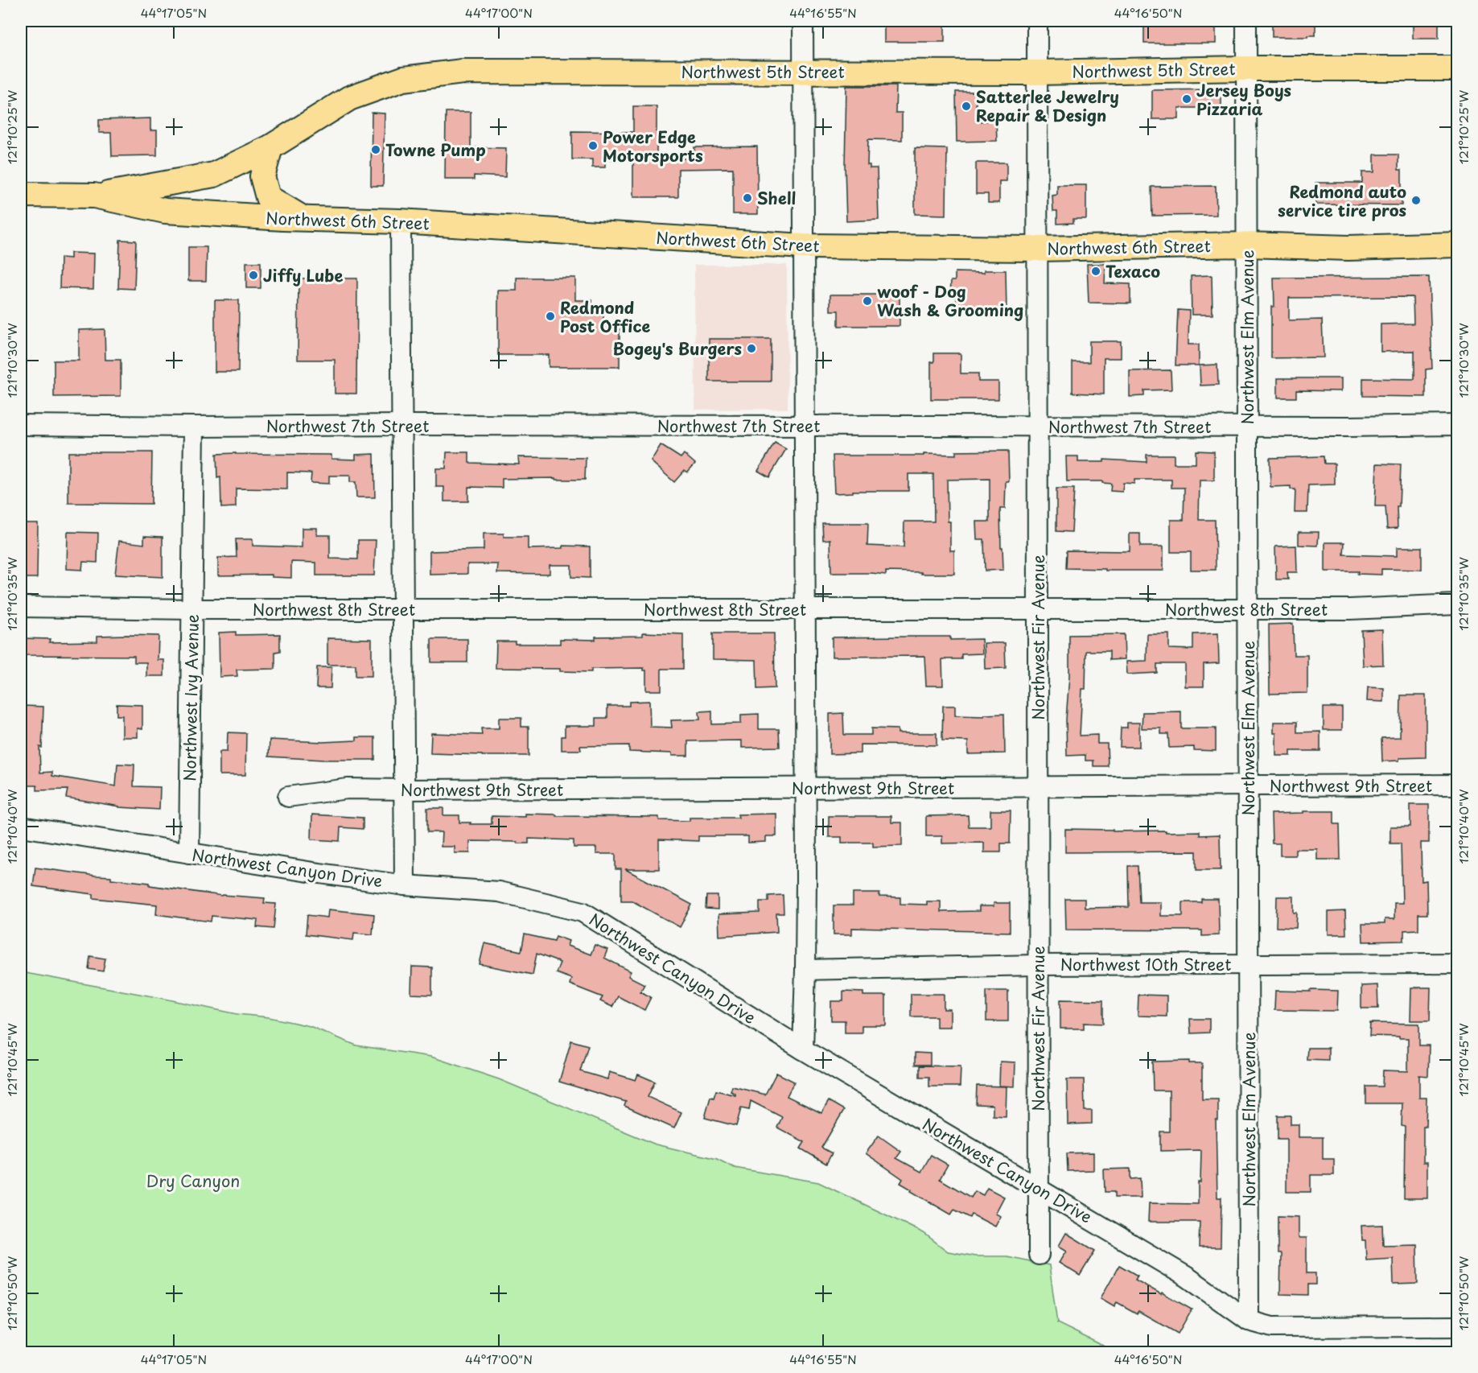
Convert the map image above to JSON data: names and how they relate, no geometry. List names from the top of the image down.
{
  "streets": {
    "main road": ["Northwest 5th Street", "Northwest 6th Street"],
    "street": [
      "Northwest Elm Avenue",
      "Northwest 7th Street",
      "Northwest 8th Street",
      "Northwest Fir Avenue",
      "Northwest Ivy Avenue",
      "Northwest 9th Street",
      "Northwest Canyon Drive",
      "Northwest 10th Street"
    ]
  },
  "crossings": [
    ["Northwest 5th Street", "Northwest 6th Street"],
    ["Northwest 5th Street", "Northwest Elm Avenue"],
    ["Northwest 5th Street", "Northwest Fir Avenue"],
    ["Northwest 6th Street", "Northwest Elm Avenue"],
    ["Northwest 6th Street", "Northwest Fir Avenue"],
    ["Northwest Elm Avenue", "Northwest 7th Street"],
    ["Northwest Elm Avenue", "Northwest 8th Street"],
    ["Northwest Elm Avenue", "Northwest 9th Street"],
    ["Northwest Elm Avenue", "Northwest Canyon Drive"],
    ["Northwest Elm Avenue", "Northwest 10th Street"],
    ["Northwest 7th Street", "Northwest Fir Avenue"],
    ["Northwest 7th Street", "Northwest Ivy Avenue"],
    ["Northwest 8th Street", "Northwest Fir Avenue"],
    ["Northwest 8th Street", "Northwest Ivy Avenue"],
    ["Northwest Fir Avenue", "Northwest 9th Street"],
    ["Northwest Fir Avenue", "Northwest Canyon Drive"],
    ["Northwest Fir Avenue", "Northwest 10th Street"],
    ["Northwest Ivy Avenue", "Northwest Canyon Drive"]
  ],
  "parks": ["Dry Canyon"],
  "places": [
    "Jersey Boys Pizzaria",
    "Satterlee Jewelry Repair & Design",
    "Power Edge Motorsports",
    "Towne Pump",
    "Shell",
    "Redmond auto service tire pros",
    "Texaco",
    "Jiffy Lube",
    "woof - Dog Wash & Grooming",
    "Redmond Post Office",
    "Bogey's Burgers"
  ],
  "coordinates": [
    "44°17'05\"N",
    "44°17'00\"N",
    "44°16'55\"N",
    "44°16'50\"N",
    "121°10'25\"W",
    "121°10'30\"W",
    "121°10'35\"W",
    "121°10'40\"W",
    "121°10'45\"W",
    "121°10'50\"W"
  ]
}
